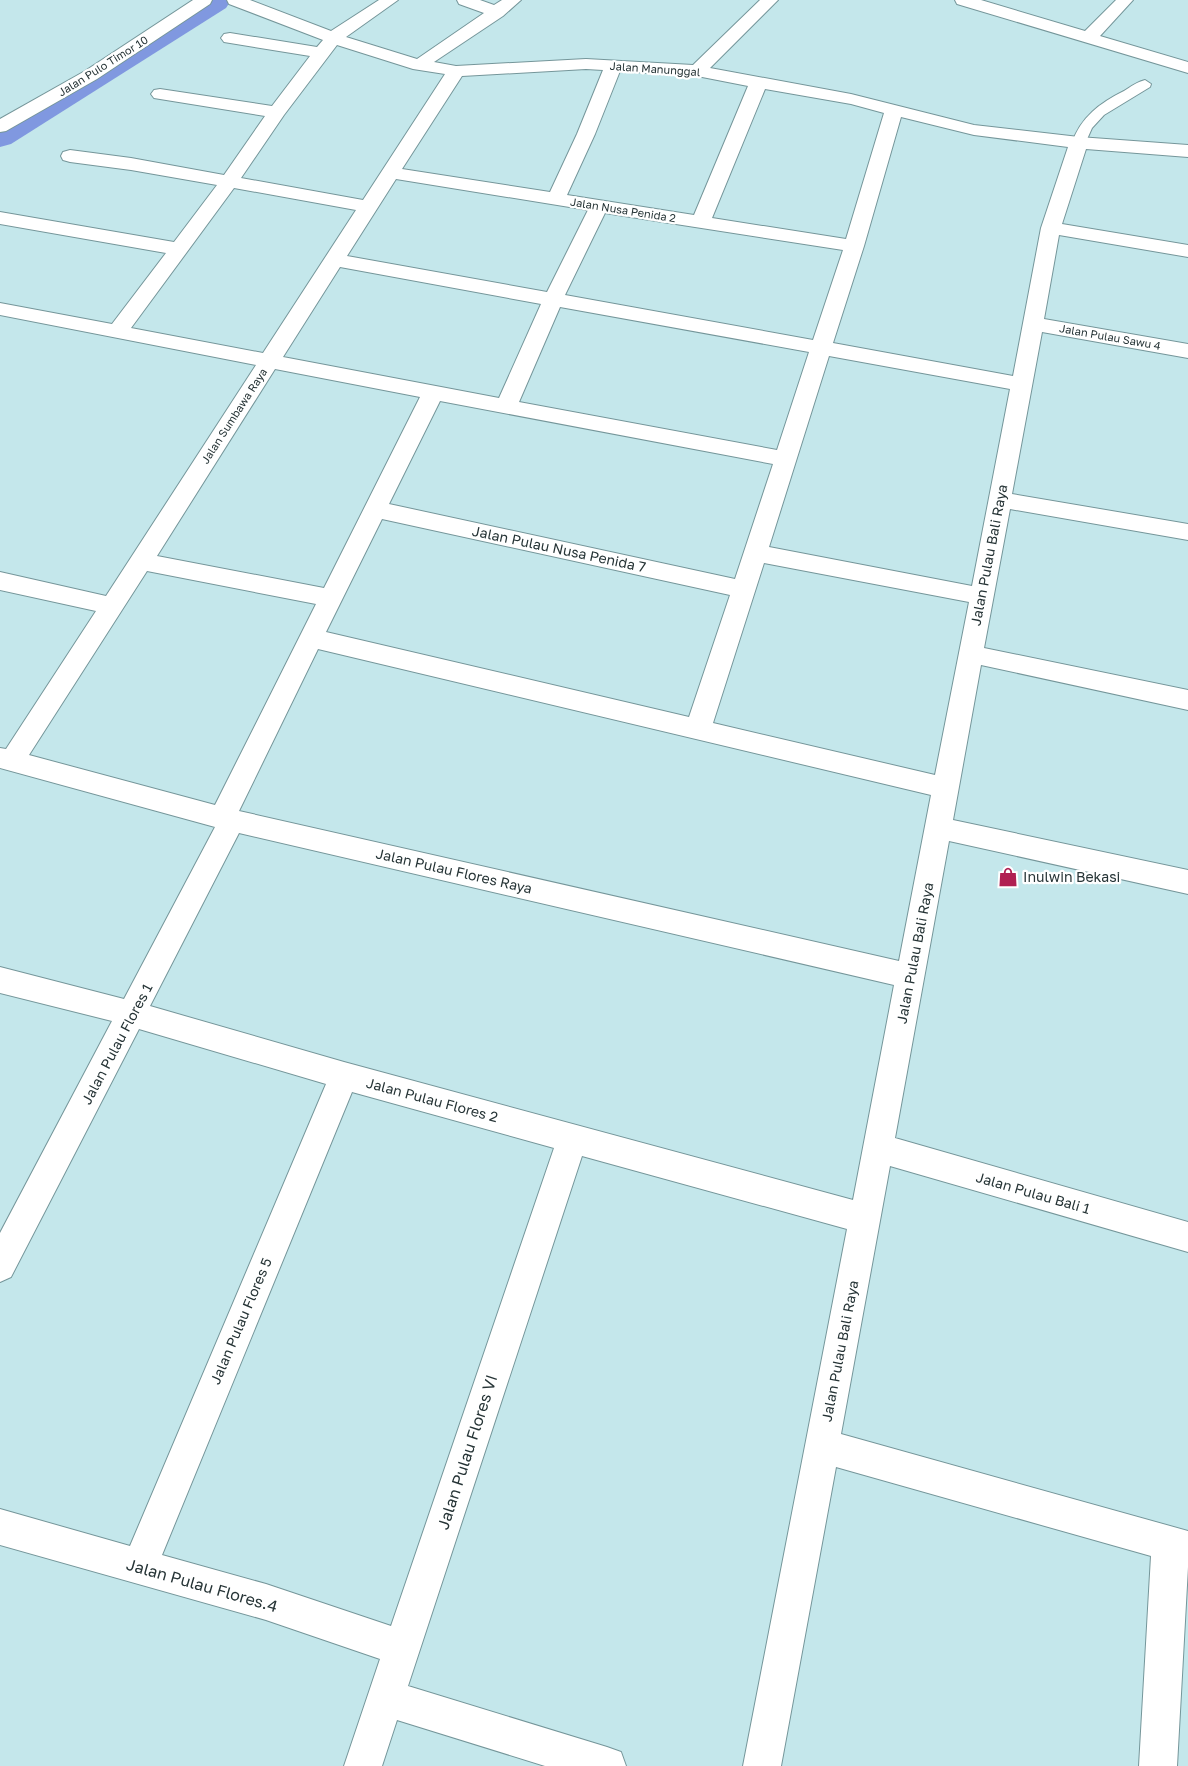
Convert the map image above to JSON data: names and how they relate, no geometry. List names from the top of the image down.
{
  "streets": {
    "street": [
      "Jalan Pulo Timor 10",
      "Jalan Manunggal",
      "Jalan Nusa Penida 2",
      "Jalan Pulau Sawu 4",
      "Jalan Sumbawa Raya",
      "Jalan Pulau Nusa Penida 7",
      "Jalan Pulau Bali Raya",
      "Jalan Pulau Flores Raya",
      "Jalan Pulau Flores 1",
      "Jalan Pulau Flores 2",
      "Jalan Pulau Bali 1",
      "Jalan Pulau Flores 5",
      "Jalan Pulau Flores VI",
      "Jalan Pulau Flores.4"
    ]
  },
  "crossings": [
    ["Jalan Manunggal", "Jalan Sumbawa Raya"],
    ["Jalan Manunggal", "Jalan Pulau Bali Raya"],
    ["Jalan Nusa Penida 2", "Jalan Sumbawa Raya"],
    ["Jalan Pulau Sawu 4", "Jalan Pulau Bali Raya"],
    ["Jalan Sumbawa Raya", "Jalan Pulau Flores Raya"],
    ["Jalan Pulau Nusa Penida 7", "Jalan Pulau Flores 1"],
    ["Jalan Pulau Bali Raya", "Jalan Pulau Flores Raya"],
    ["Jalan Pulau Bali Raya", "Jalan Pulau Flores 2"],
    ["Jalan Pulau Bali Raya", "Jalan Pulau Bali 1"],
    ["Jalan Pulau Flores Raya", "Jalan Pulau Flores 1"],
    ["Jalan Pulau Flores 1", "Jalan Pulau Flores 2"],
    ["Jalan Pulau Flores 2", "Jalan Pulau Flores 5"],
    ["Jalan Pulau Flores 2", "Jalan Pulau Flores VI"],
    ["Jalan Pulau Flores 5", "Jalan Pulau Flores.4"],
    ["Jalan Pulau Flores VI", "Jalan Pulau Flores.4"]
  ],
  "places": {
    "shop": ["Inulwin Bekasi"]
  }
}
